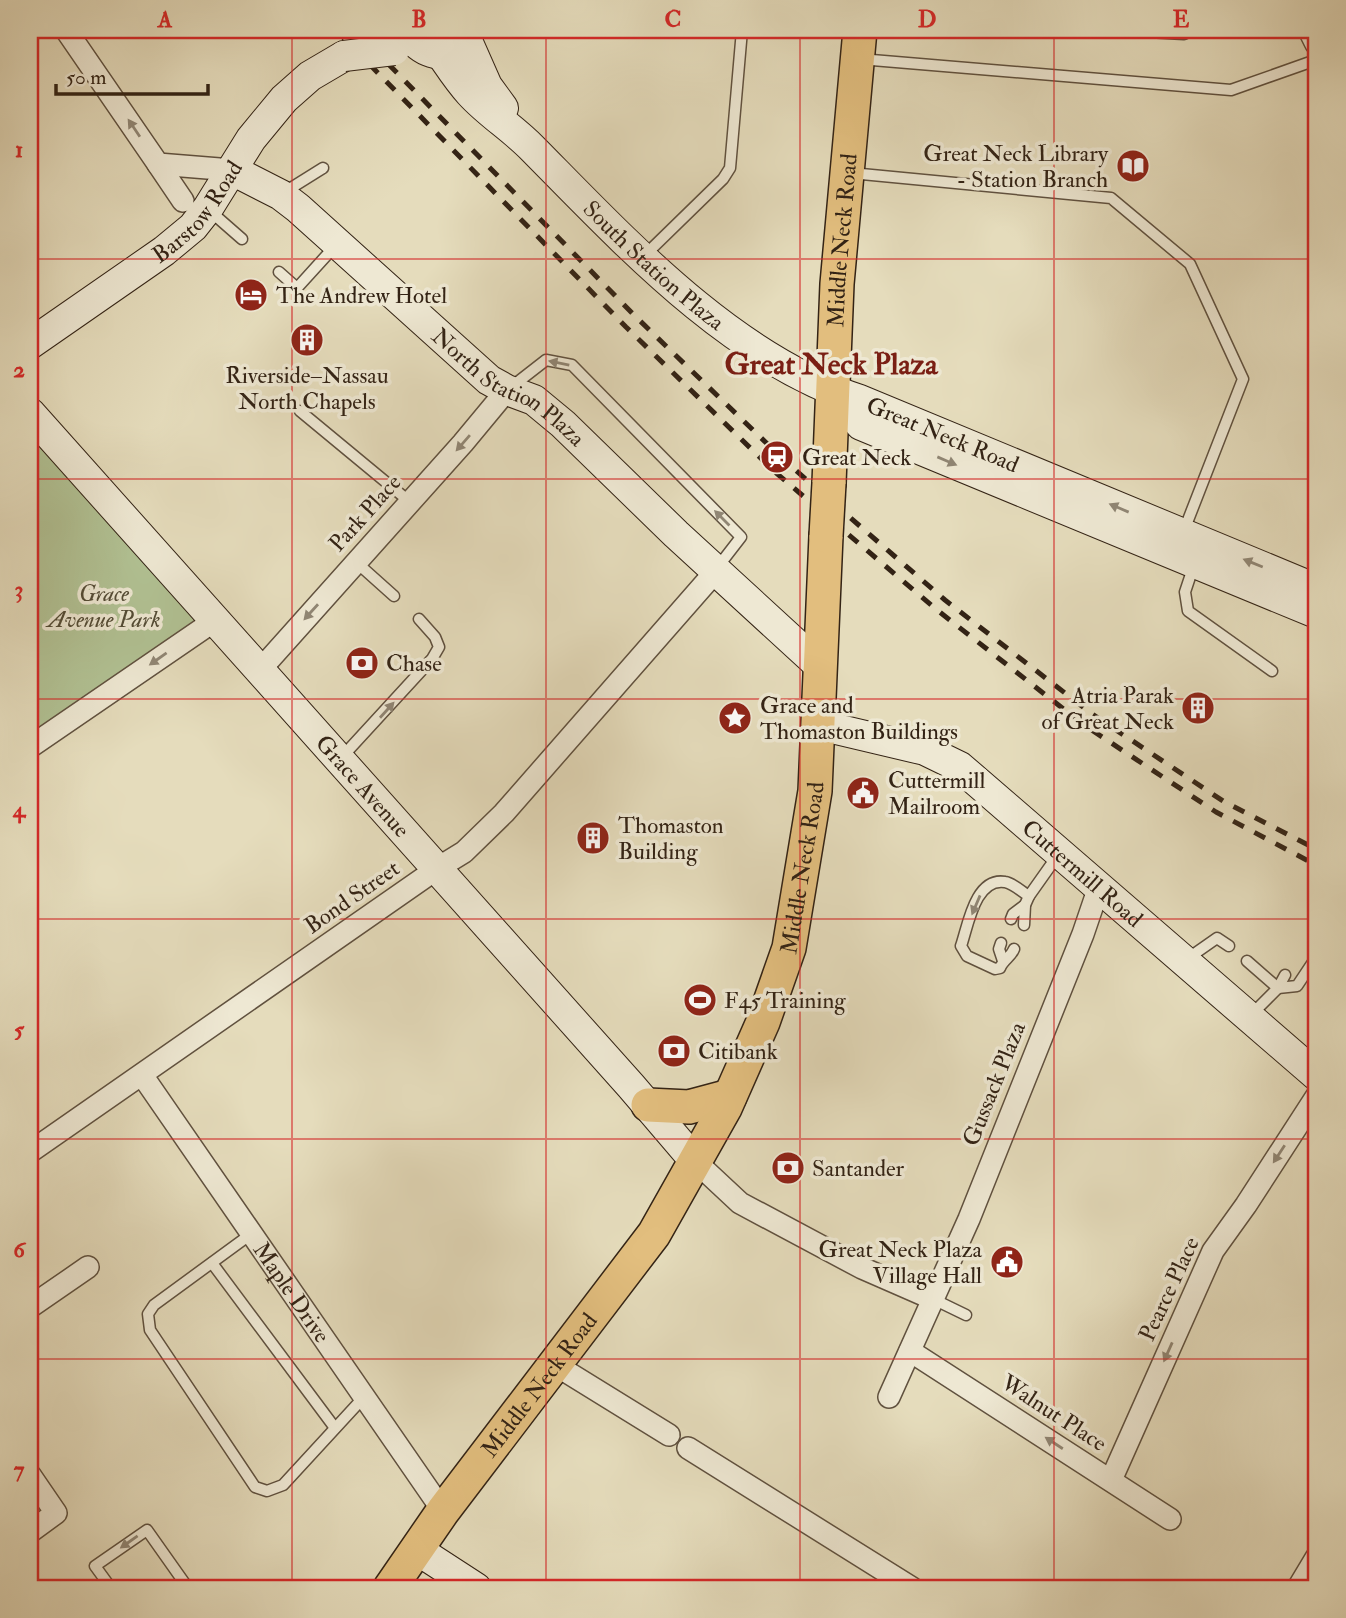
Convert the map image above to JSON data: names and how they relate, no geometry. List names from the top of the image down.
{
  "streets": {
    "main road": ["Middle Neck Road"],
    "street": [
      "Barstow Road",
      "South Station Plaza",
      "North Station Plaza",
      "Great Neck Road",
      "Park Place",
      "Grace Avenue",
      "Cuttermill Road",
      "Bond Street",
      "Gussack Plaza",
      "Pearce Place",
      "Maple Drive",
      "Walnut Place"
    ]
  },
  "crossings": [
    ["Barstow Road", "South Station Plaza"],
    ["Barstow Road", "North Station Plaza"],
    ["Middle Neck Road", "South Station Plaza"],
    ["Middle Neck Road", "North Station Plaza"],
    ["Middle Neck Road", "Great Neck Road"],
    ["Middle Neck Road", "Grace Avenue"],
    ["Middle Neck Road", "Cuttermill Road"],
    ["Middle Neck Road", "Maple Drive"],
    ["South Station Plaza", "Great Neck Road"],
    ["North Station Plaza", "Park Place"],
    ["North Station Plaza", "Bond Street"],
    ["Park Place", "Grace Avenue"],
    ["Grace Avenue", "Bond Street"],
    ["Cuttermill Road", "Gussack Plaza"],
    ["Bond Street", "Maple Drive"],
    ["Gussack Plaza", "Walnut Place"],
    ["Pearce Place", "Walnut Place"]
  ],
  "one_way": ["Park Place", "Pearce Place", "Walnut Place"],
  "districts": ["Great Neck Plaza"],
  "parks": ["Grace Avenue Park"],
  "places": {
    "library": ["Great Neck Library - Station Branch"],
    "hotel": ["The Andrew Hotel"],
    "building": ["Riverside–Nassau North Chapels", "Atria Parak of Great Neck", "Thomaston Building"],
    "station": ["Great Neck"],
    "bank": ["Chase", "Citibank", "Santander"],
    "place": ["Grace and Thomaston Buildings"],
    "public building": ["Cuttermill Mailroom", "Great Neck Plaza Village Hall"],
    "sports": ["F45 Training"]
  },
  "scale_bar": "50 m",
  "grid": {
    "columns": [
      "A",
      "B",
      "C",
      "D",
      "E"
    ],
    "rows": [
      "1",
      "2",
      "3",
      "4",
      "5",
      "6",
      "7"
    ]
  }
}
